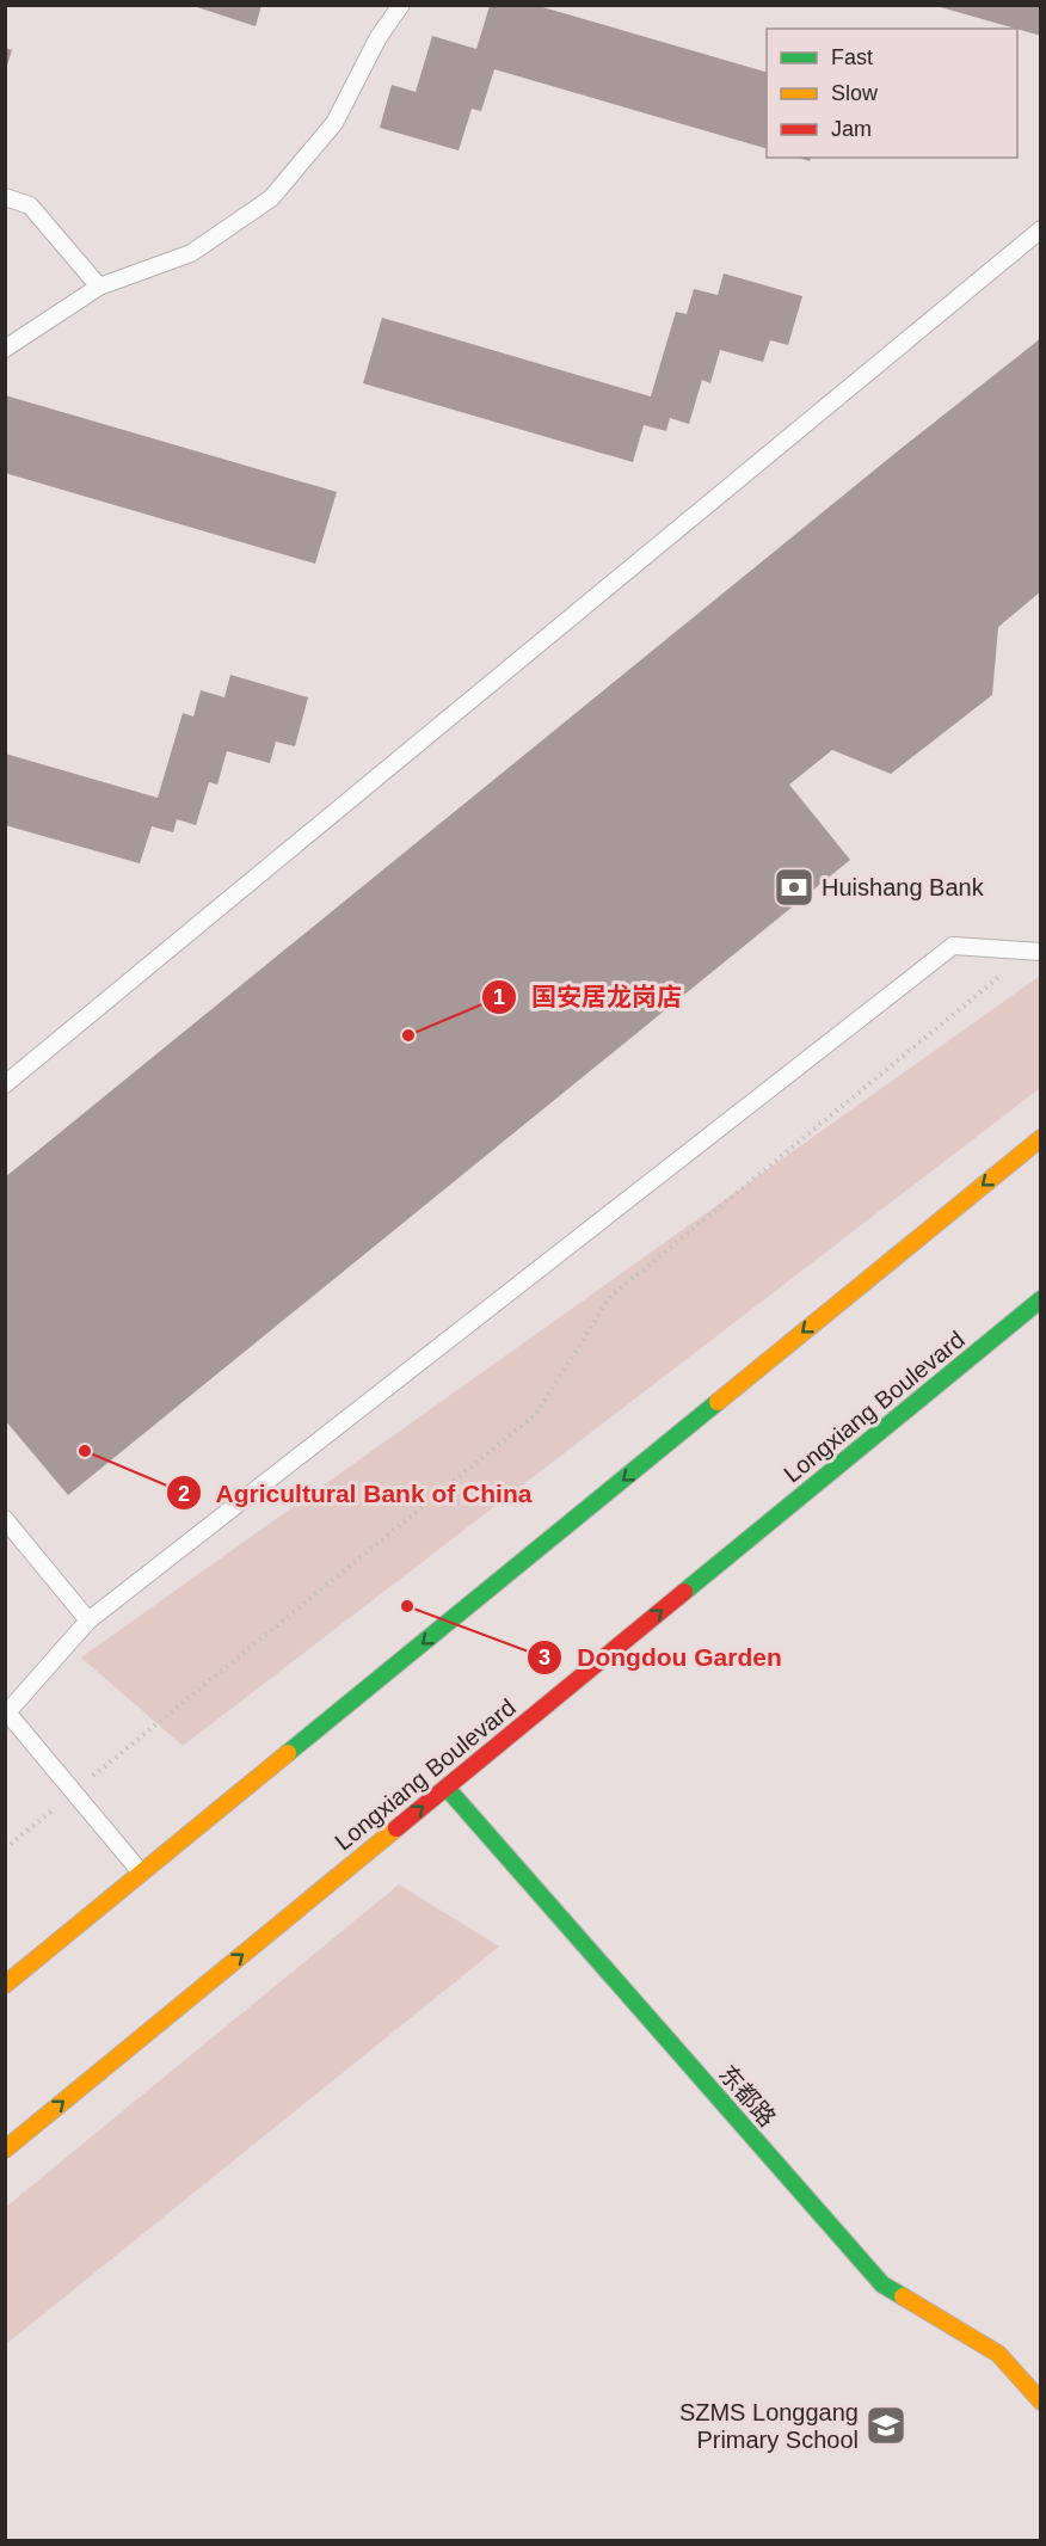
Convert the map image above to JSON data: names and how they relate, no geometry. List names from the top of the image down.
{
  "streets": {
    "main road": ["Longxiang Boulevard", "东都路"]
  },
  "crossings": [
    ["Longxiang Boulevard", "东都路"]
  ],
  "places": {
    "bank": ["Huishang Bank"],
    "other": ["国安居龙岗店", "Agricultural Bank of China", "Dongdou Garden"],
    "school or university": ["SZMS Longgang Primary School"]
  },
  "legend": ["Fast", "Slow", "Jam"]
}
